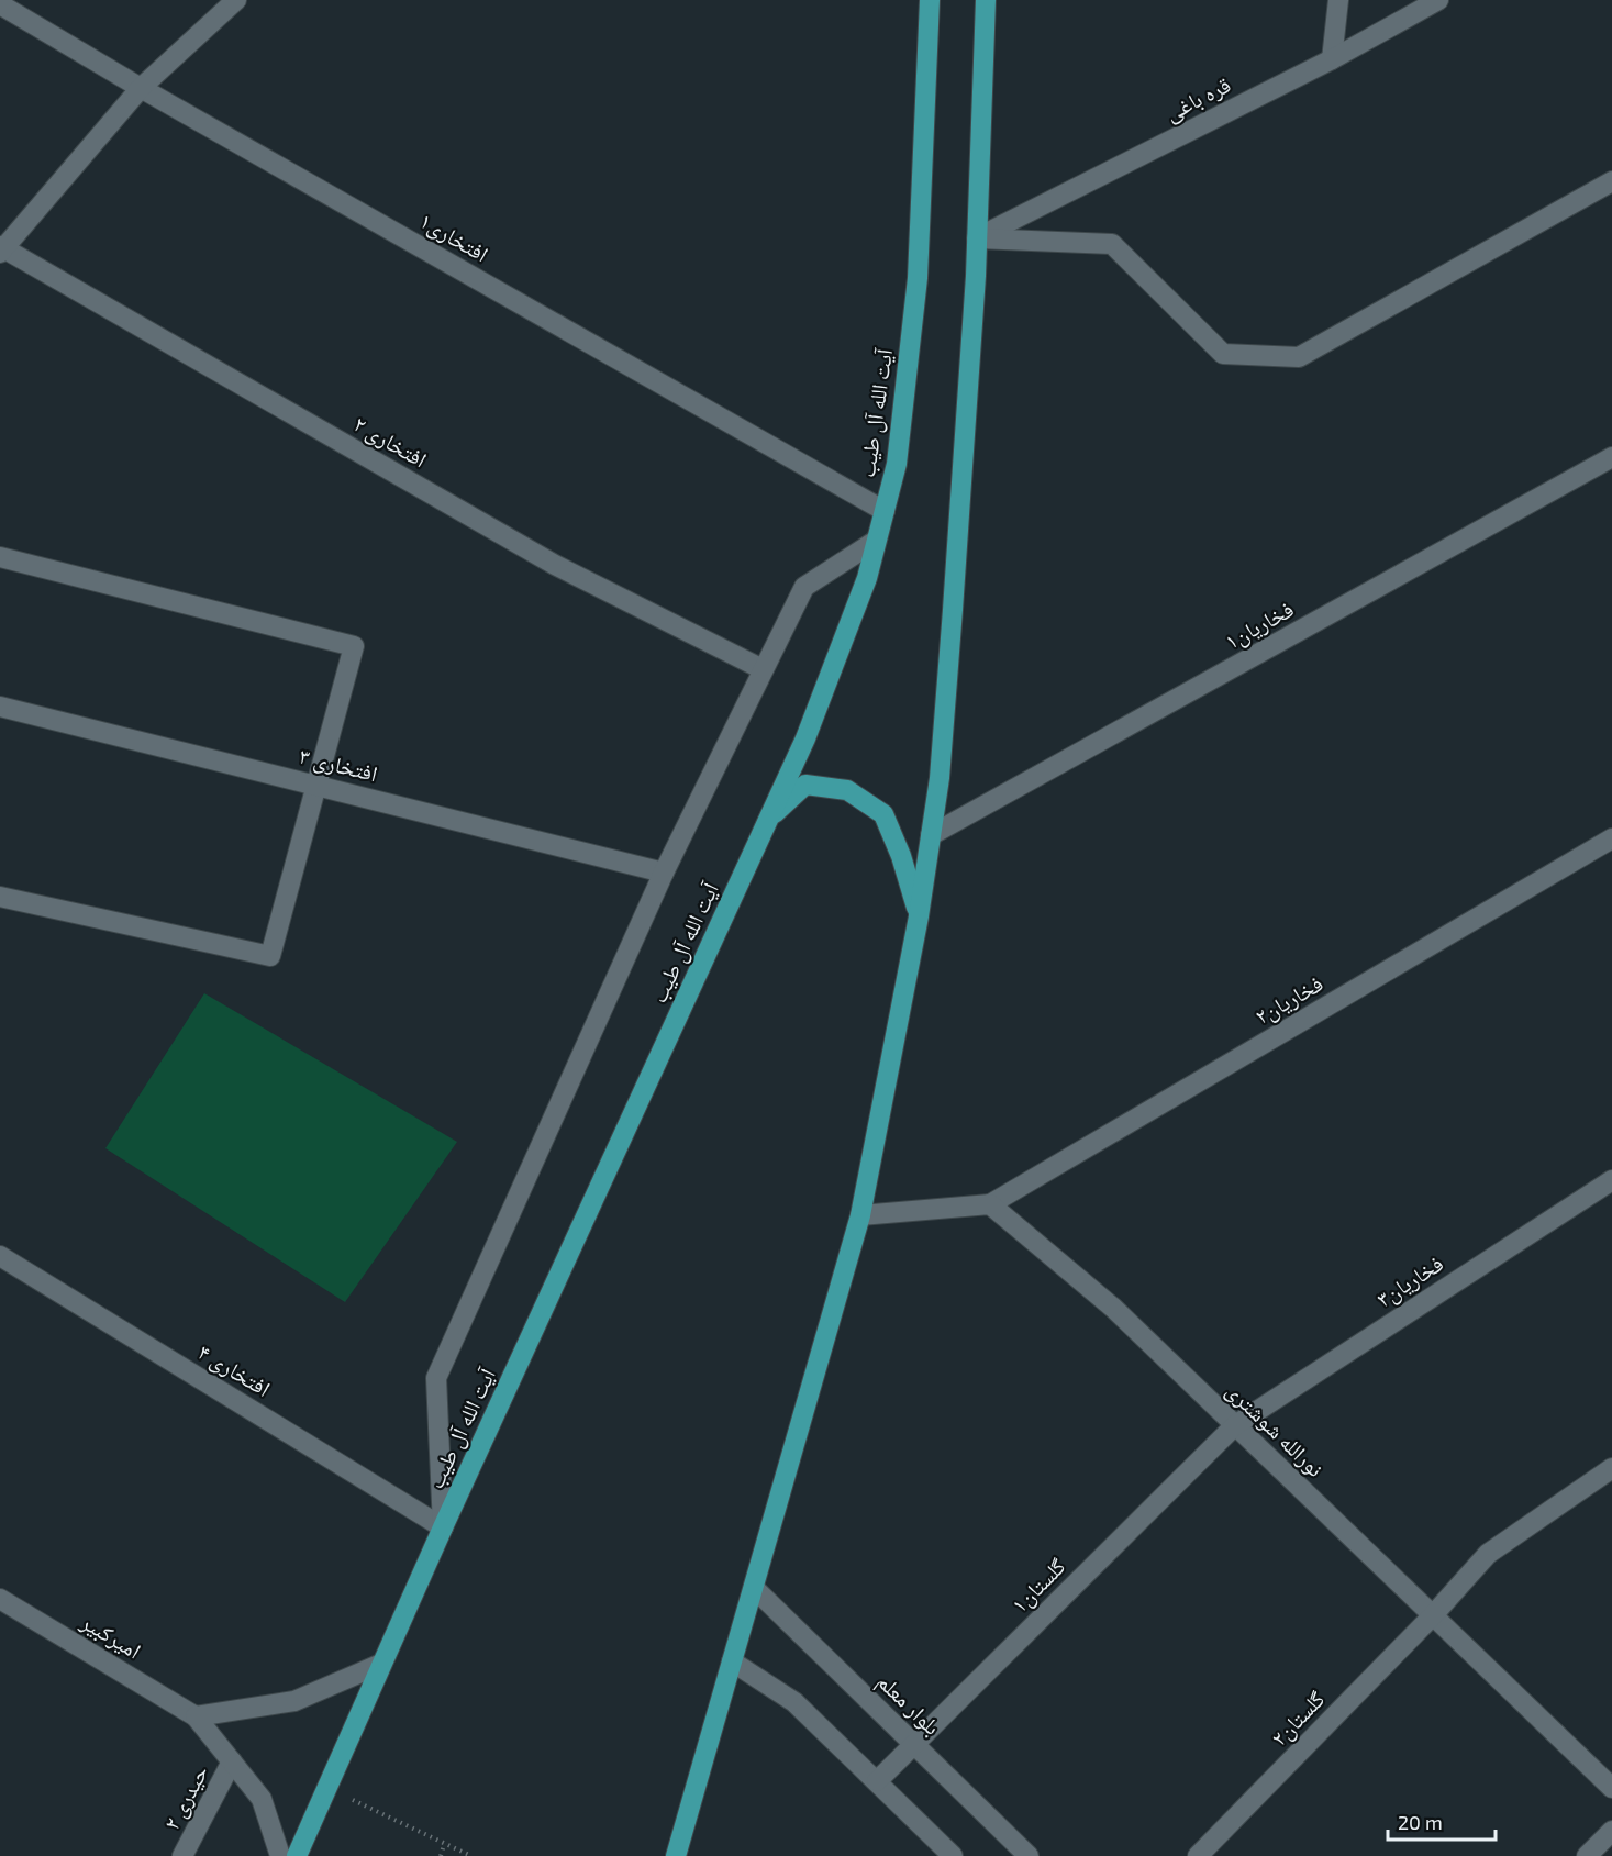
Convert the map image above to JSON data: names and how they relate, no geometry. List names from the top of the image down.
{
  "streets": {
    "main road": ["آیت الله آل طیب"],
    "street": [
      "قره باغی",
      "افتخاری۱",
      "افتخاری ۲",
      "فخاریان۱",
      "افتخاری ۳",
      "فخاریان۲",
      "فخاریان۳",
      "افتخاری ۴",
      "نورالله شوشتری",
      "گلستان۱",
      "امیرکبیر",
      "بلوار معلم",
      "گلستان۲",
      "حیدری ۲"
    ]
  },
  "crossings": [
    ["افتخاری۱", "آیت الله آل طیب"],
    ["آیت الله آل طیب", "افتخاری ۴"],
    ["فخاریان۲", "نورالله شوشتری"],
    ["فخاریان۳", "نورالله شوشتری"],
    ["فخاریان۳", "گلستان۱"],
    ["نورالله شوشتری", "گلستان۱"],
    ["نورالله شوشتری", "گلستان۲"],
    ["گلستان۱", "بلوار معلم"],
    ["امیرکبیر", "حیدری ۲"]
  ],
  "scale_bar": "20 m"
}
